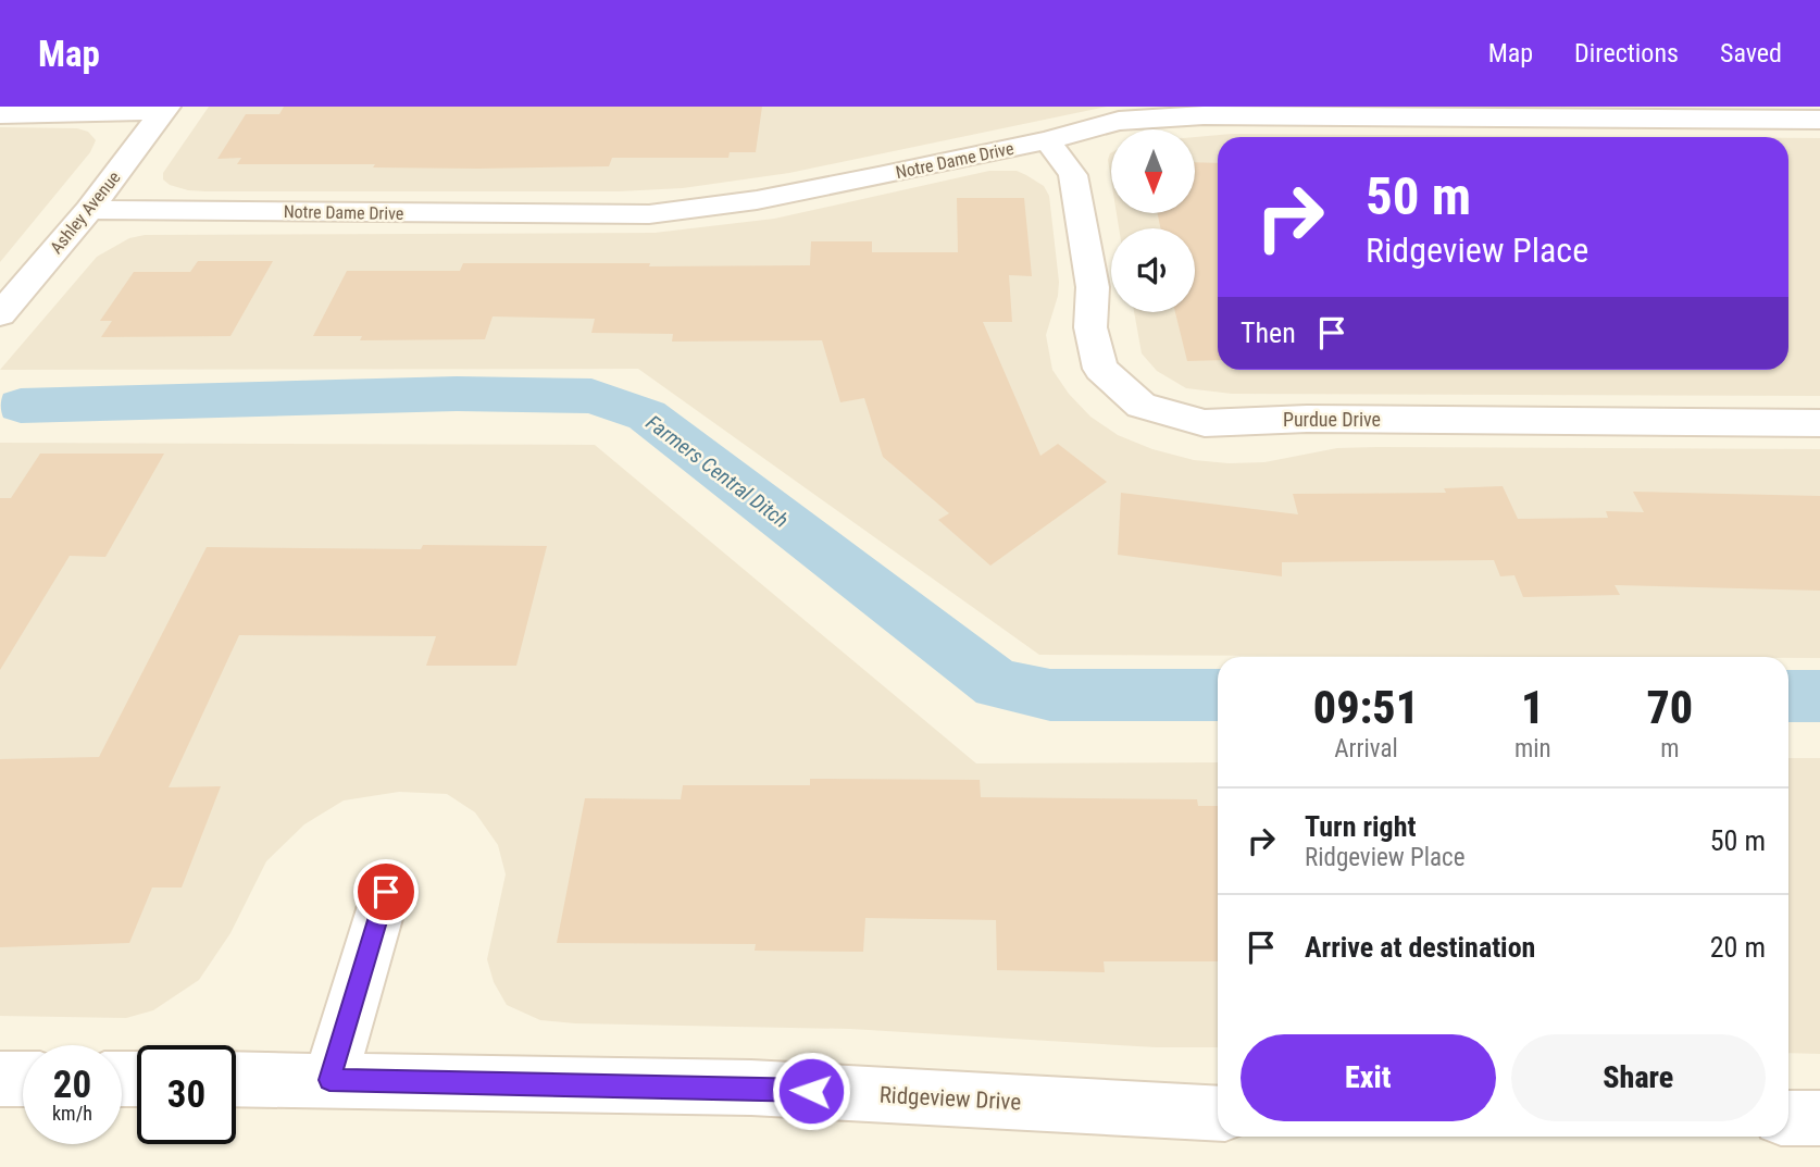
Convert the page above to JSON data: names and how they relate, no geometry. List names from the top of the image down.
{
  "streets": {
    "street": [
      "Notre Dame Drive",
      "Ashley Avenue",
      "Purdue Drive",
      "Ridgeview Drive"
    ]
  },
  "crossings": [
    ["Notre Dame Drive", "Ashley Avenue"],
    ["Notre Dame Drive", "Purdue Drive"]
  ],
  "water": ["Farmers Central Ditch"],
  "north": "bottom",
  "page": {
    "header": "Map",
    "nav": ["Map", "Directions", "Saved"],
    "turn": ["50 m", "Ridgeview Place"],
    "then": "Then",
    "eta": [
      "09:51",
      "Arrival",
      "1",
      "min",
      "70",
      "m"
    ],
    "list": [
      {
        "name": "Turn right",
        "note": "Ridgeview Place",
        "value": "50 m"
      },
      {
        "name": "Arrive at destination",
        "value": "20 m"
      }
    ],
    "buttons": ["Exit", "Share"],
    "speed": "20 km/h",
    "limit": "30"
  }
}
